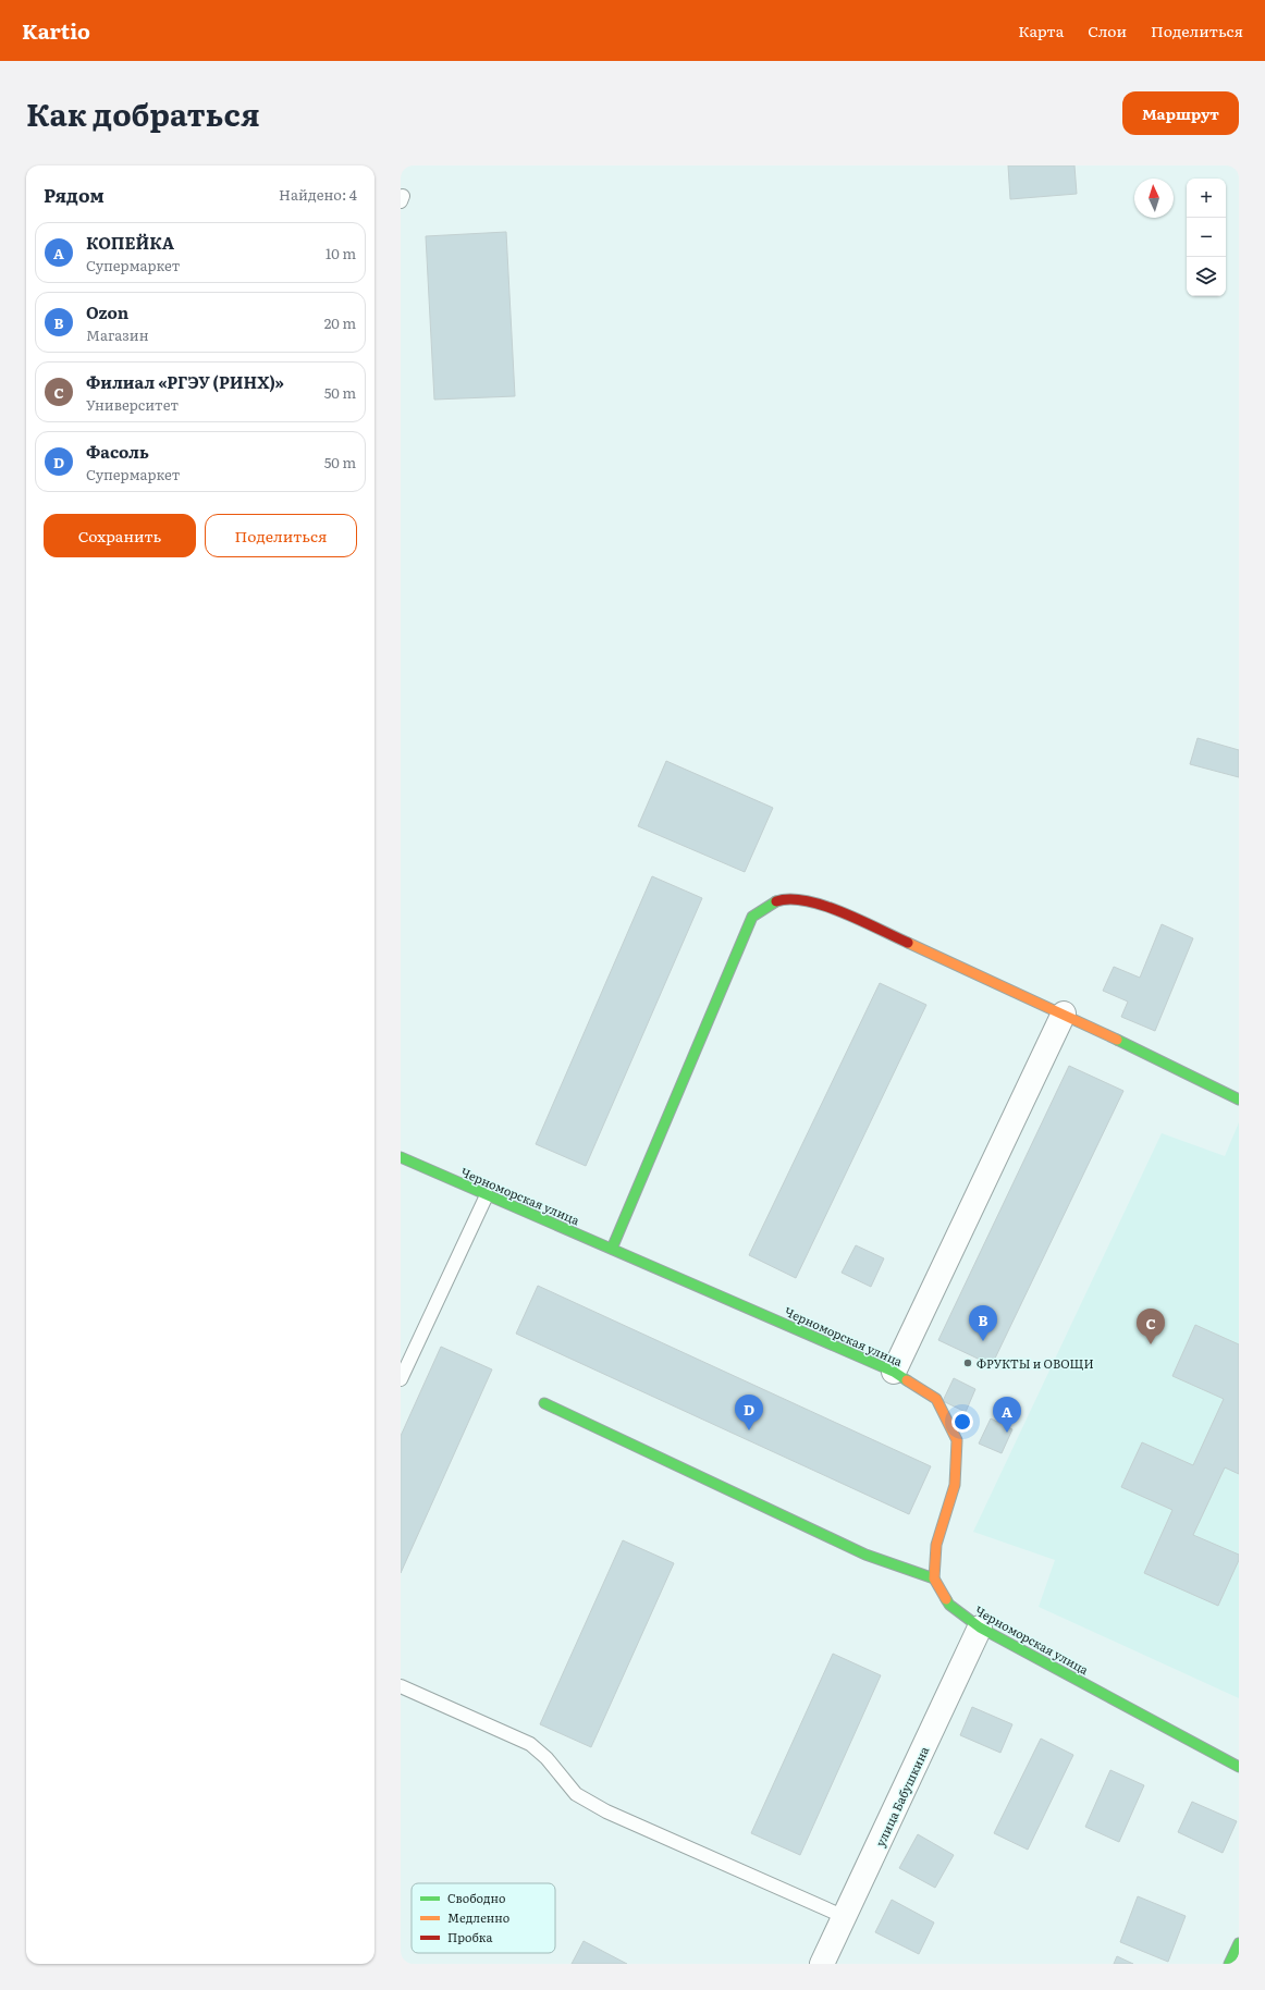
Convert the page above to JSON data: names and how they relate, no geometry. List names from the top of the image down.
{
  "streets": {
    "street": ["Черноморская улица", "улица Бабушкина"]
  },
  "crossings": [
    ["Черноморская улица", "улица Бабушкина"]
  ],
  "places": ["ФРУКТЫ и ОВОЩИ"],
  "legend": ["Свободно", "Медленно", "Пробка"],
  "north": "top",
  "page": {
    "header": "Kartio",
    "nav": ["Карта", "Слои", "Поделиться"],
    "title": "Как добраться",
    "buttons": [
      "Маршрут",
      ["Сохранить", "Поделиться"]
    ],
    "heading": ["Рядом", "Найдено: 4"],
    "map_buttons": ["+", "−"],
    "list": [
      {
        "mark": "A",
        "name": "КОПЕЙКА",
        "note": "Супермаркет",
        "value": "10 m"
      },
      {
        "mark": "B",
        "name": "Ozon",
        "note": "Магазин",
        "value": "20 m"
      },
      {
        "mark": "C",
        "name": "Филиал «РГЭУ (РИНХ)»",
        "note": "Университет",
        "value": "50 m"
      },
      {
        "mark": "D",
        "name": "Фасоль",
        "note": "Супермаркет",
        "value": "50 m"
      }
    ],
    "pins": [
      "B",
      "C",
      "D",
      "A"
    ]
  }
}
